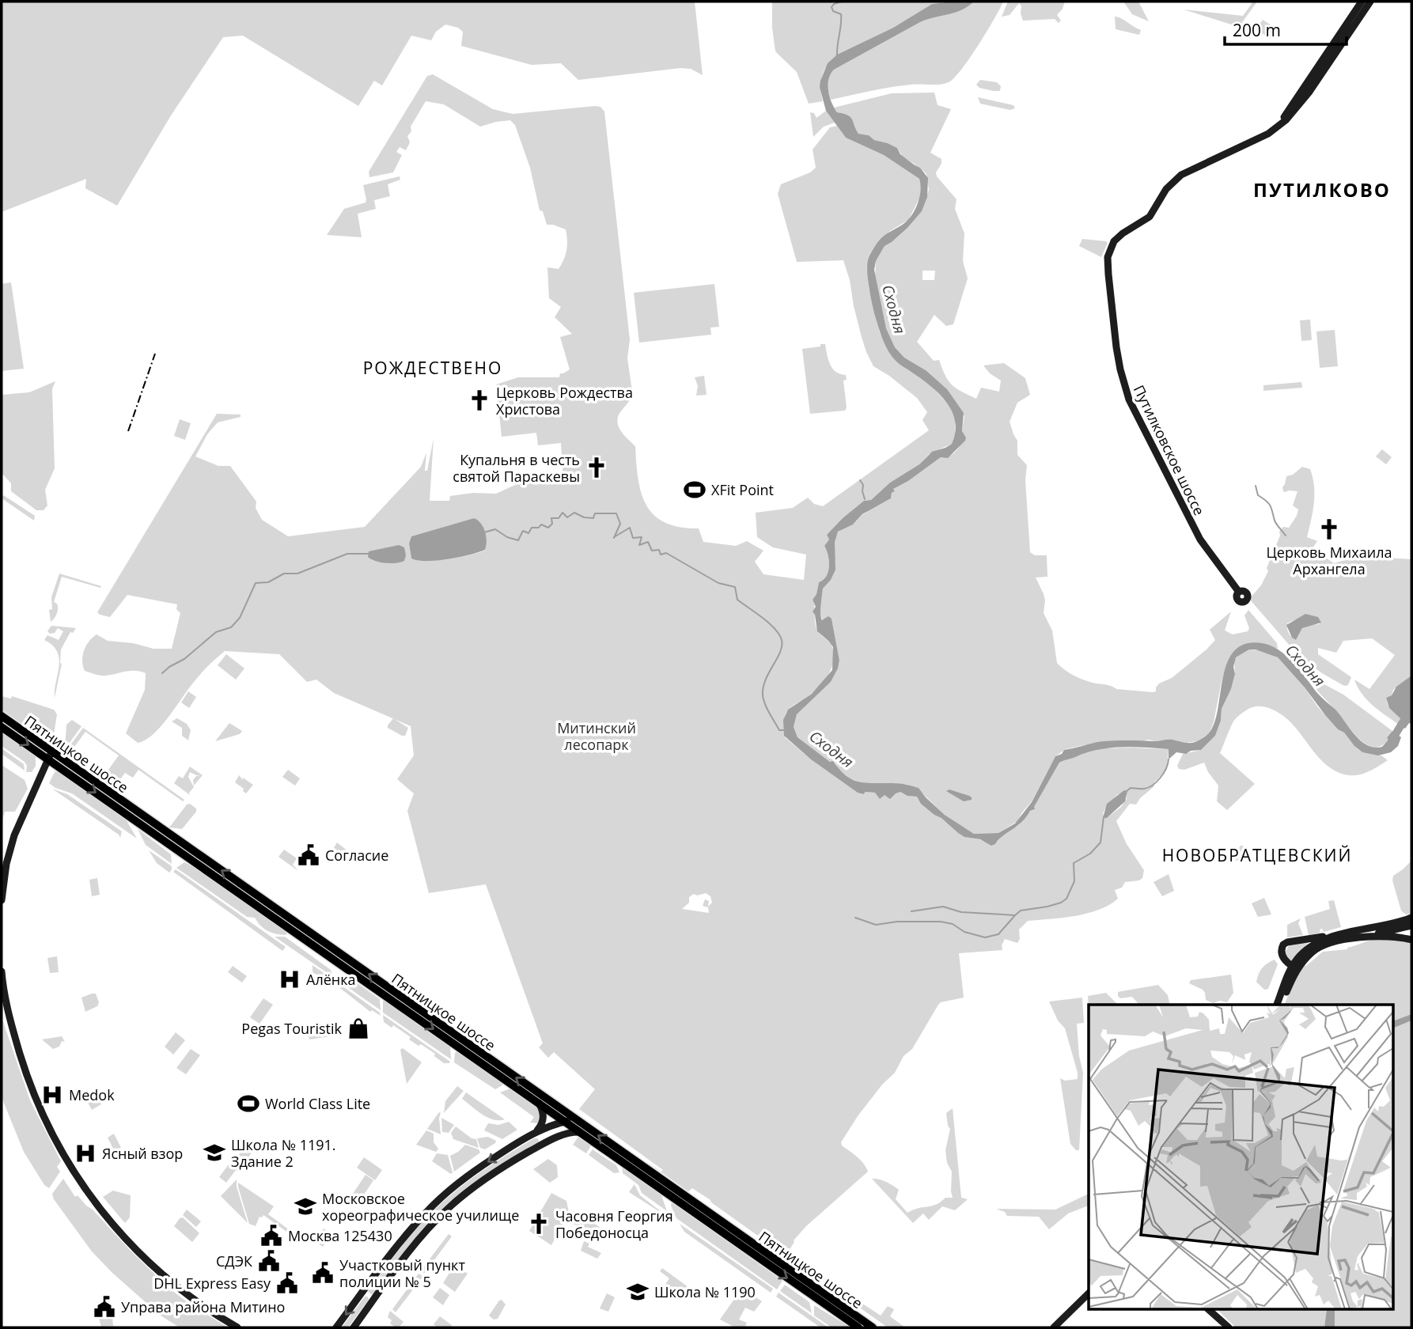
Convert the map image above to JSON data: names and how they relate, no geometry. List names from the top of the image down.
{
  "streets": {
    "main road": ["Путилковское шоссе", "Пятницкое шоссе"]
  },
  "districts": ["ПУТИЛКОВО", "РОЖДЕСТВЕНО", "НОВОБРАТЦЕВСКИЙ"],
  "water": ["Сходня"],
  "parks": ["Митинский лесопарк"],
  "places": {
    "church": [
      "Церковь Рождества Христова",
      "Купальня в честь святой Параскевы",
      "Церковь Михаила Архангела",
      "Часовня Георгия Победоносца"
    ],
    "sports": ["XFit Point", "World Class Lite"],
    "public building": [
      "Согласие",
      "Москва 125430",
      "СДЭК",
      "Участковый пункт полиции № 5",
      "DHL Express Easy",
      "Управа района Митино"
    ],
    "hospital": ["Алёнка", "Medok", "Ясный взор"],
    "shop": ["Pegas Touristik"],
    "school or university": ["Школа № 1191. Здание 2", "Московское хореографическое училище", "Школа № 1190"]
  },
  "scale_bar": "200 m"
}
